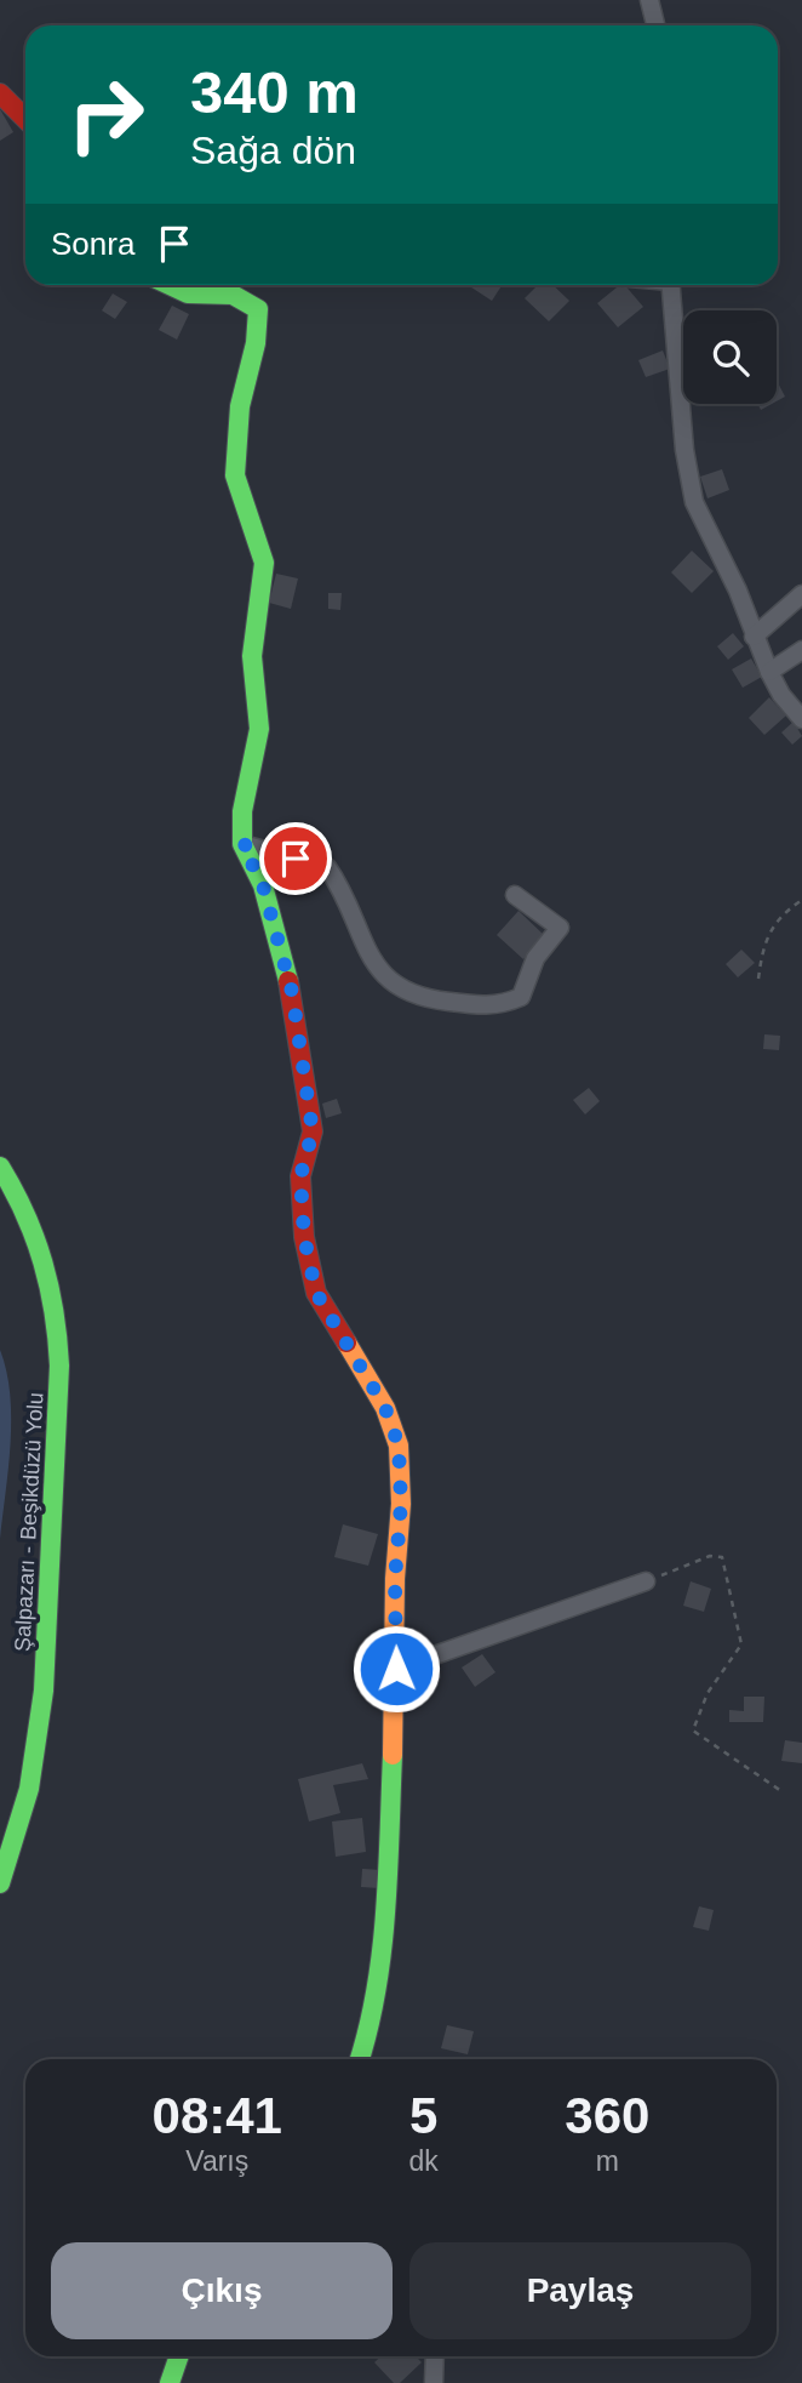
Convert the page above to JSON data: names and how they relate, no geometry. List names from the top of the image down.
{
  "streets": {
    "street": ["Şalpazarı - Beşikdüzü Yolu"]
  },
  "page": {
    "turn": ["340 m", "Sağa dön"],
    "then": "Sonra",
    "eta": [
      "08:41",
      "Varış",
      "5",
      "dk",
      "360",
      "m"
    ],
    "buttons": ["Çıkış", "Paylaş"]
  }
}
